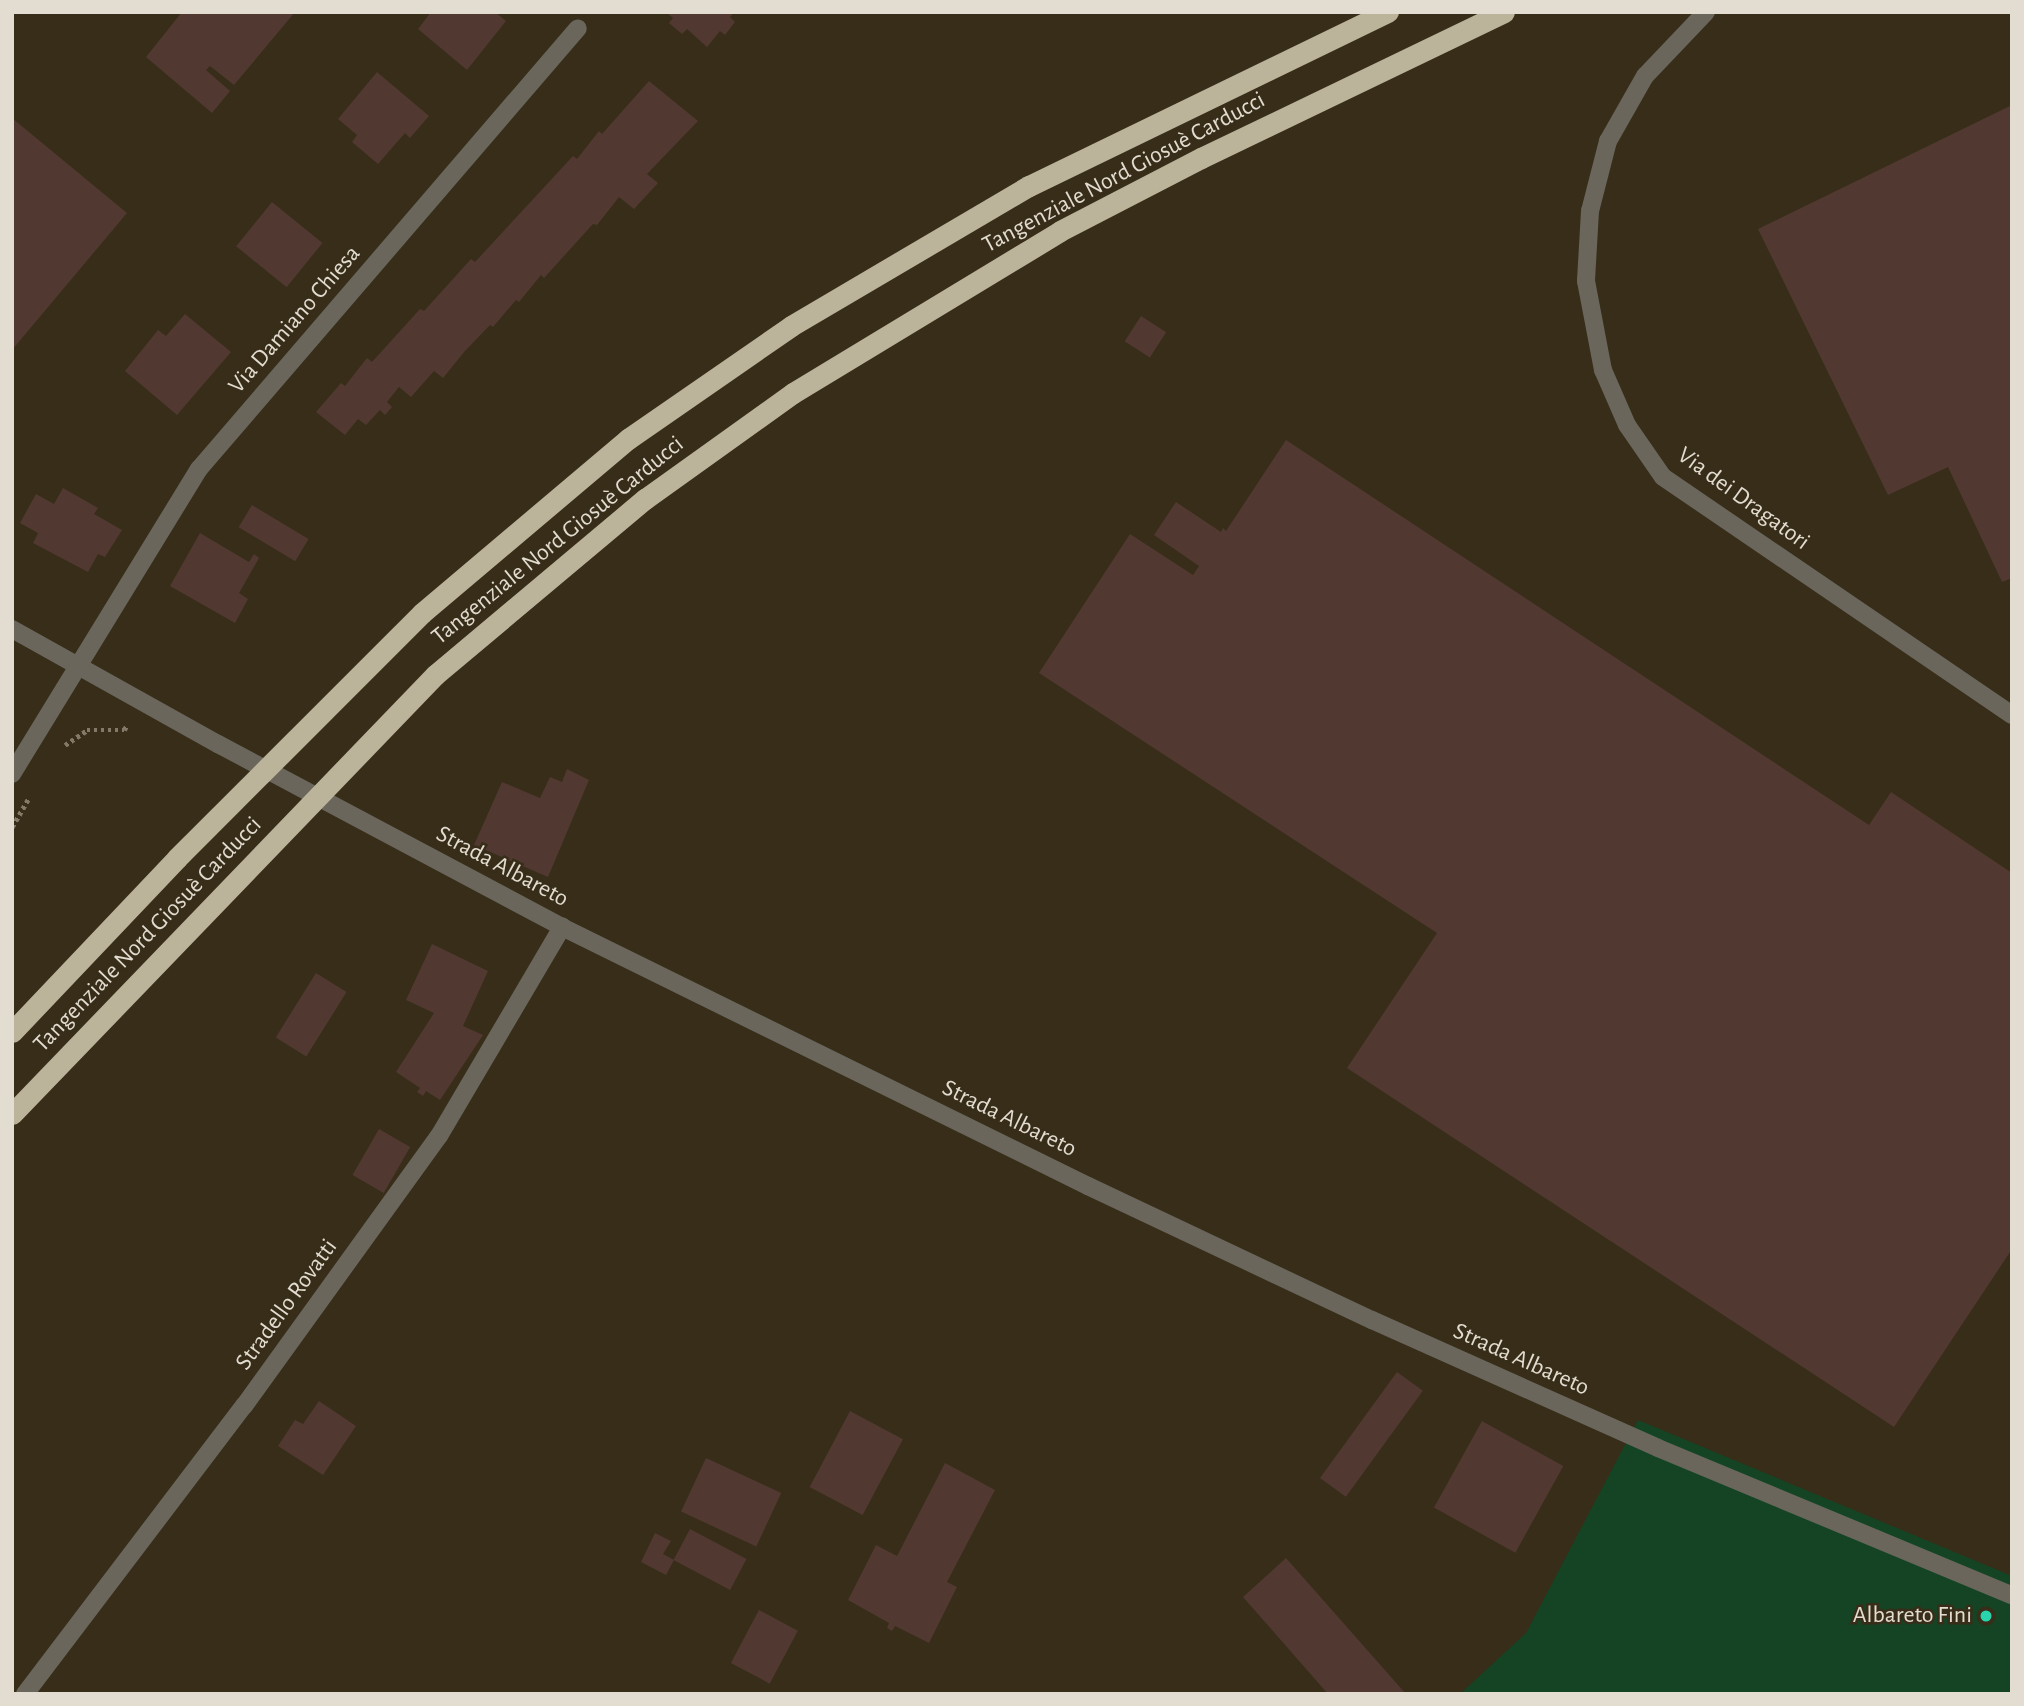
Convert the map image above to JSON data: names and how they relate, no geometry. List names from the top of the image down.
{
  "streets": {
    "highway": ["Tangenziale Nord Giosuè Carducci"],
    "street": [
      "Via Damiano Chiesa",
      "Via dei Dragatori",
      "Strada Albareto",
      "Stradello Rovatti"
    ]
  },
  "crossings": [
    ["Via Damiano Chiesa", "Strada Albareto"],
    ["Strada Albareto", "Stradello Rovatti"]
  ],
  "places": ["Albareto Fini"]
}
